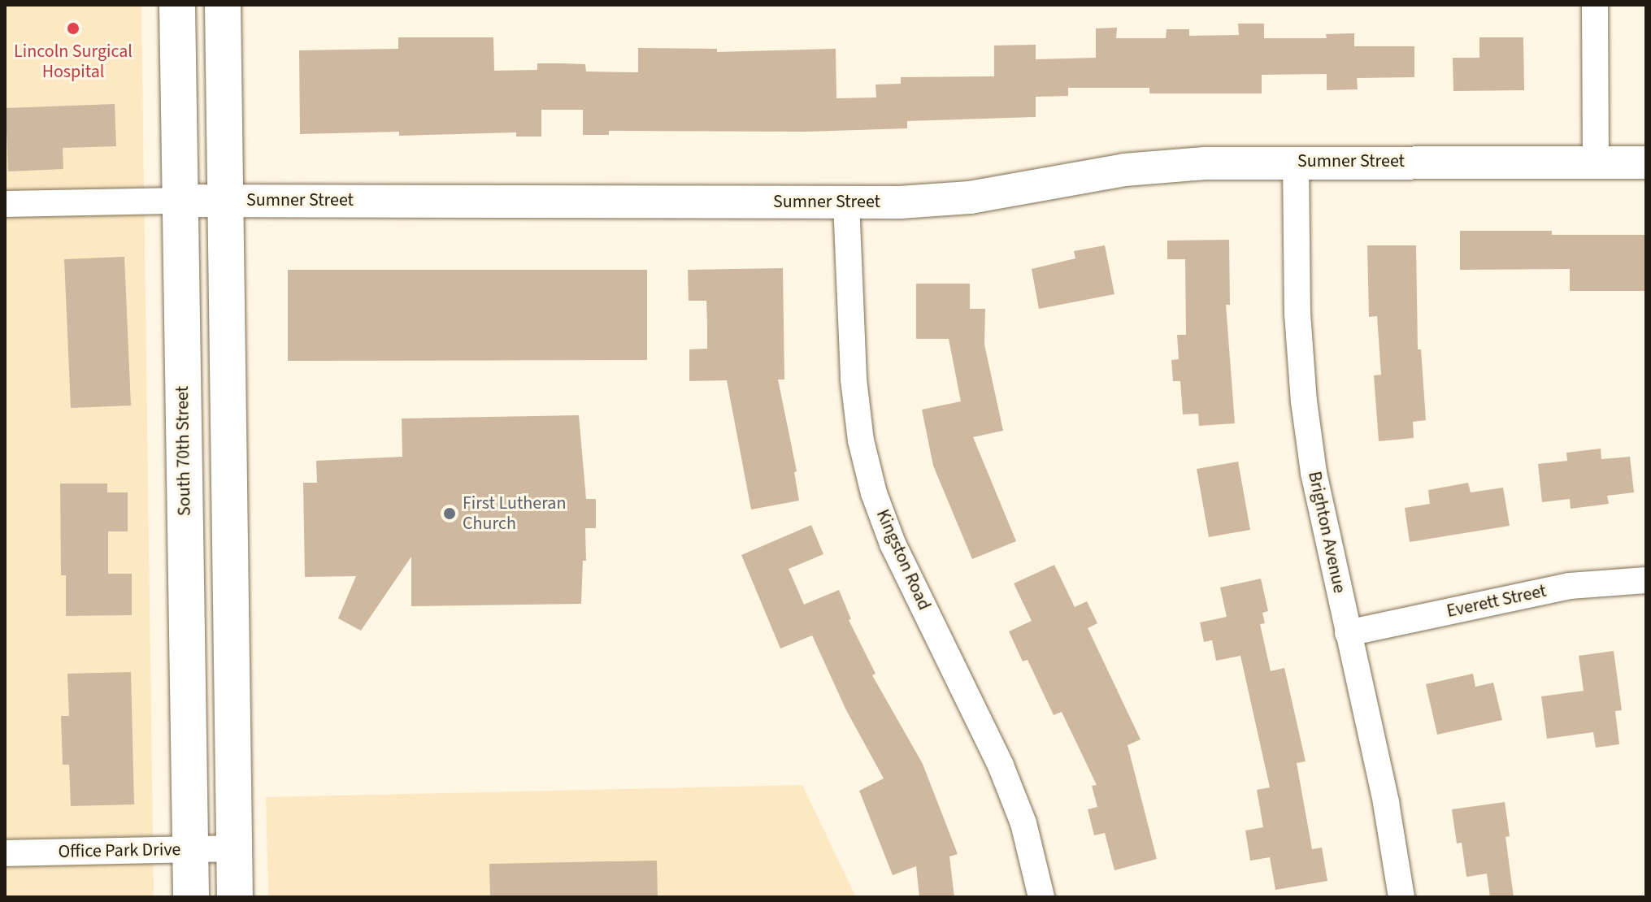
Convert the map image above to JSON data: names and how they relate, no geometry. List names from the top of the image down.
{
  "streets": {
    "main road": ["South 70th Street"],
    "street": [
      "Sumner Street",
      "Brighton Avenue",
      "Kingston Road",
      "Everett Street",
      "Office Park Drive"
    ]
  },
  "crossings": [
    ["Sumner Street", "South 70th Street"],
    ["Sumner Street", "Brighton Avenue"],
    ["Sumner Street", "Kingston Road"],
    ["South 70th Street", "Office Park Drive"],
    ["Brighton Avenue", "Everett Street"]
  ],
  "places": ["Lincoln Surgical Hospital", "First Lutheran Church"]
}
